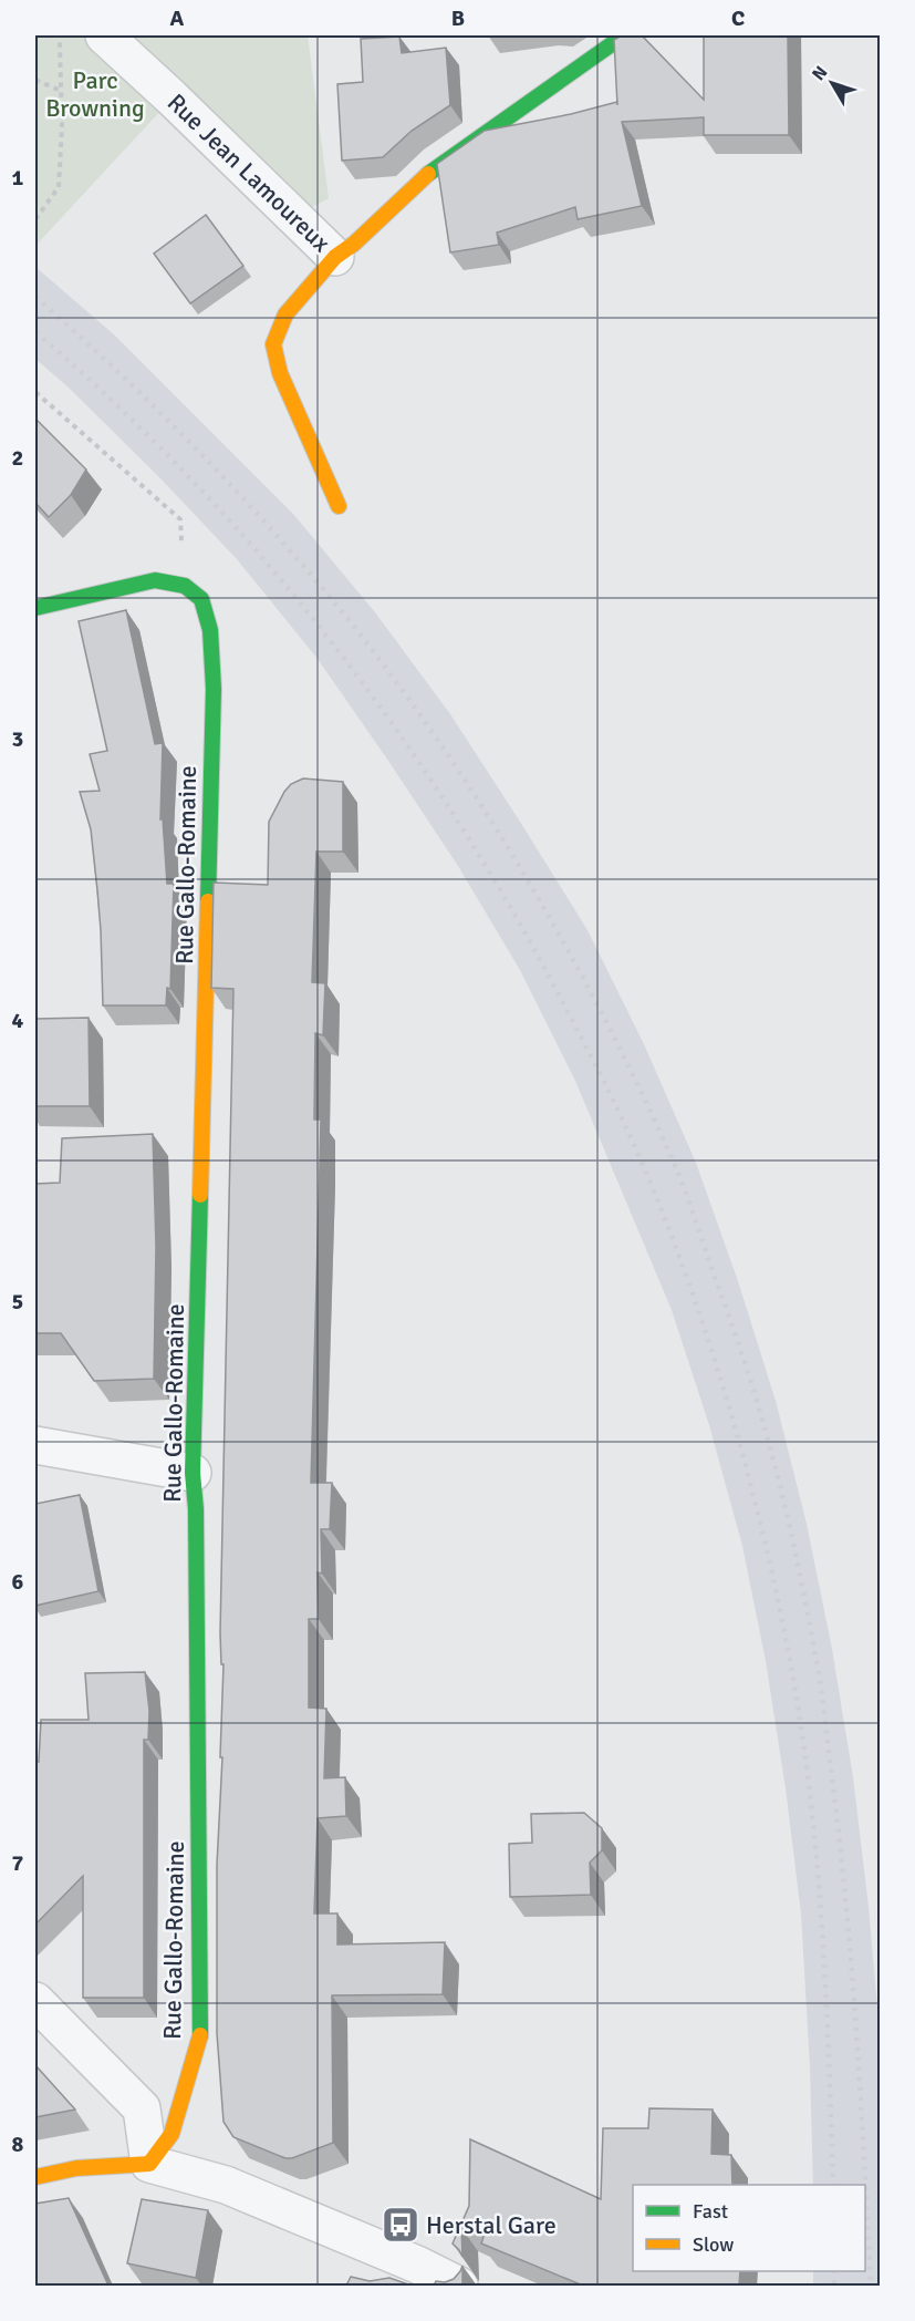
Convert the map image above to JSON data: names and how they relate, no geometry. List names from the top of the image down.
{
  "streets": {
    "street": ["Rue Jean Lamoureux", "Rue Gallo-Romaine"]
  },
  "parks": ["Parc Browning"],
  "places": {
    "bus stop": ["Herstal Gare"]
  },
  "legend": ["Fast", "Slow"],
  "north": "top left",
  "grid": {
    "columns": ["A", "B", "C"],
    "rows": [
      "1",
      "2",
      "3",
      "4",
      "5",
      "6",
      "7",
      "8"
    ]
  }
}
